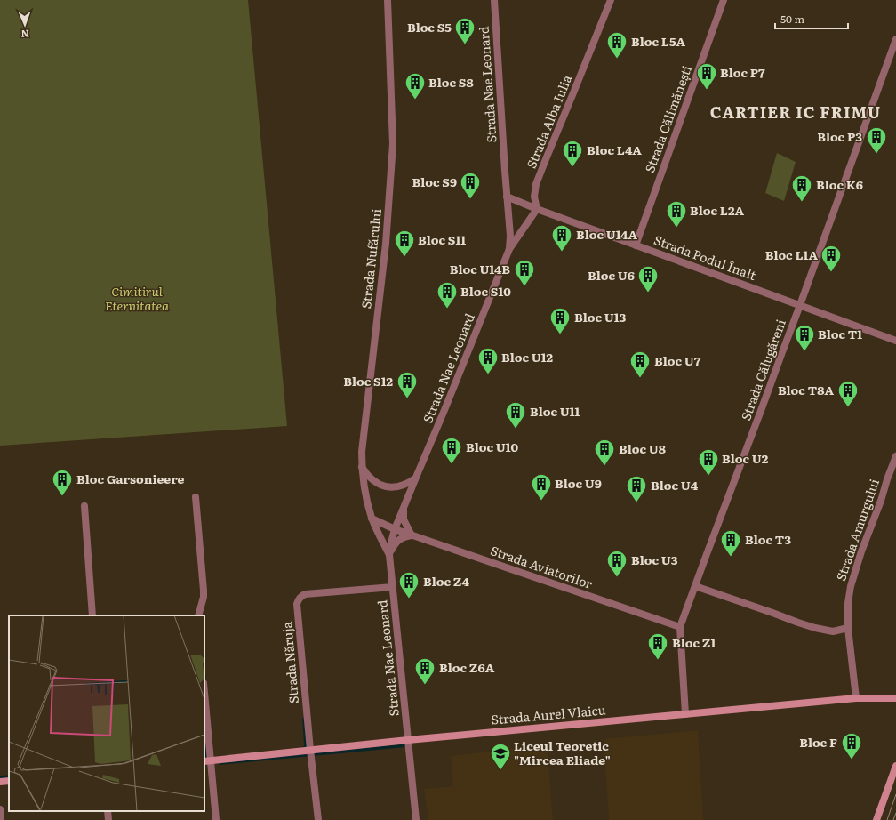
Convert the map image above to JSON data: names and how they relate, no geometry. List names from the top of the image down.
{
  "streets": {
    "main road": ["Strada Aurel Vlaicu"],
    "street": [
      "Strada Nae Leonard",
      "Strada Călimănești",
      "Strada Alba Iulia",
      "Strada Podul Înalt",
      "Strada Nufărului",
      "Strada Călugăreni",
      "Strada Amurgului",
      "Strada Aviatorilor",
      "Strada Năruja"
    ]
  },
  "crossings": [
    ["Strada Nae Leonard", "Strada Podul Înalt"],
    ["Strada Nae Leonard", "Strada Nufărului"],
    ["Strada Nae Leonard", "Strada Aviatorilor"],
    ["Strada Nae Leonard", "Strada Năruja"],
    ["Strada Nae Leonard", "Strada Aurel Vlaicu"],
    ["Strada Călimănești", "Strada Podul Înalt"],
    ["Strada Alba Iulia", "Strada Podul Înalt"],
    ["Strada Podul Înalt", "Strada Călugăreni"],
    ["Strada Călugăreni", "Strada Aviatorilor"],
    ["Strada Călugăreni", "Strada Aurel Vlaicu"],
    ["Strada Amurgului", "Strada Aurel Vlaicu"],
    ["Strada Năruja", "Strada Aurel Vlaicu"]
  ],
  "districts": ["CARTIER IC FRIMU"],
  "parks": ["Cimitirul Eternitatea"],
  "places": {
    "building": [
      "Bloc S5",
      "Bloc L5A",
      "Bloc P7",
      "Bloc S8",
      "Bloc P3",
      "Bloc L4A",
      "Bloc S9",
      "Bloc K6",
      "Bloc L2A",
      "Bloc U14A",
      "Bloc S11",
      "Bloc L1A",
      "Bloc U14B",
      "Bloc U6",
      "Bloc S10",
      "Bloc U13",
      "Bloc T1",
      "Bloc U12",
      "Bloc U7",
      "Bloc S12",
      "Bloc T8A",
      "Bloc U11",
      "Bloc U10",
      "Bloc U8",
      "Bloc U2",
      "Bloc Garsonieere",
      "Bloc U9",
      "Bloc U4",
      "Bloc T3",
      "Bloc U3",
      "Bloc Z4",
      "Bloc Z1",
      "Bloc Z6A",
      "Bloc F"
    ],
    "school or university": ["Liceul Teoretic \"Mircea Eliade\""]
  },
  "scale_bar": "50 m",
  "north": "bottom"
}
